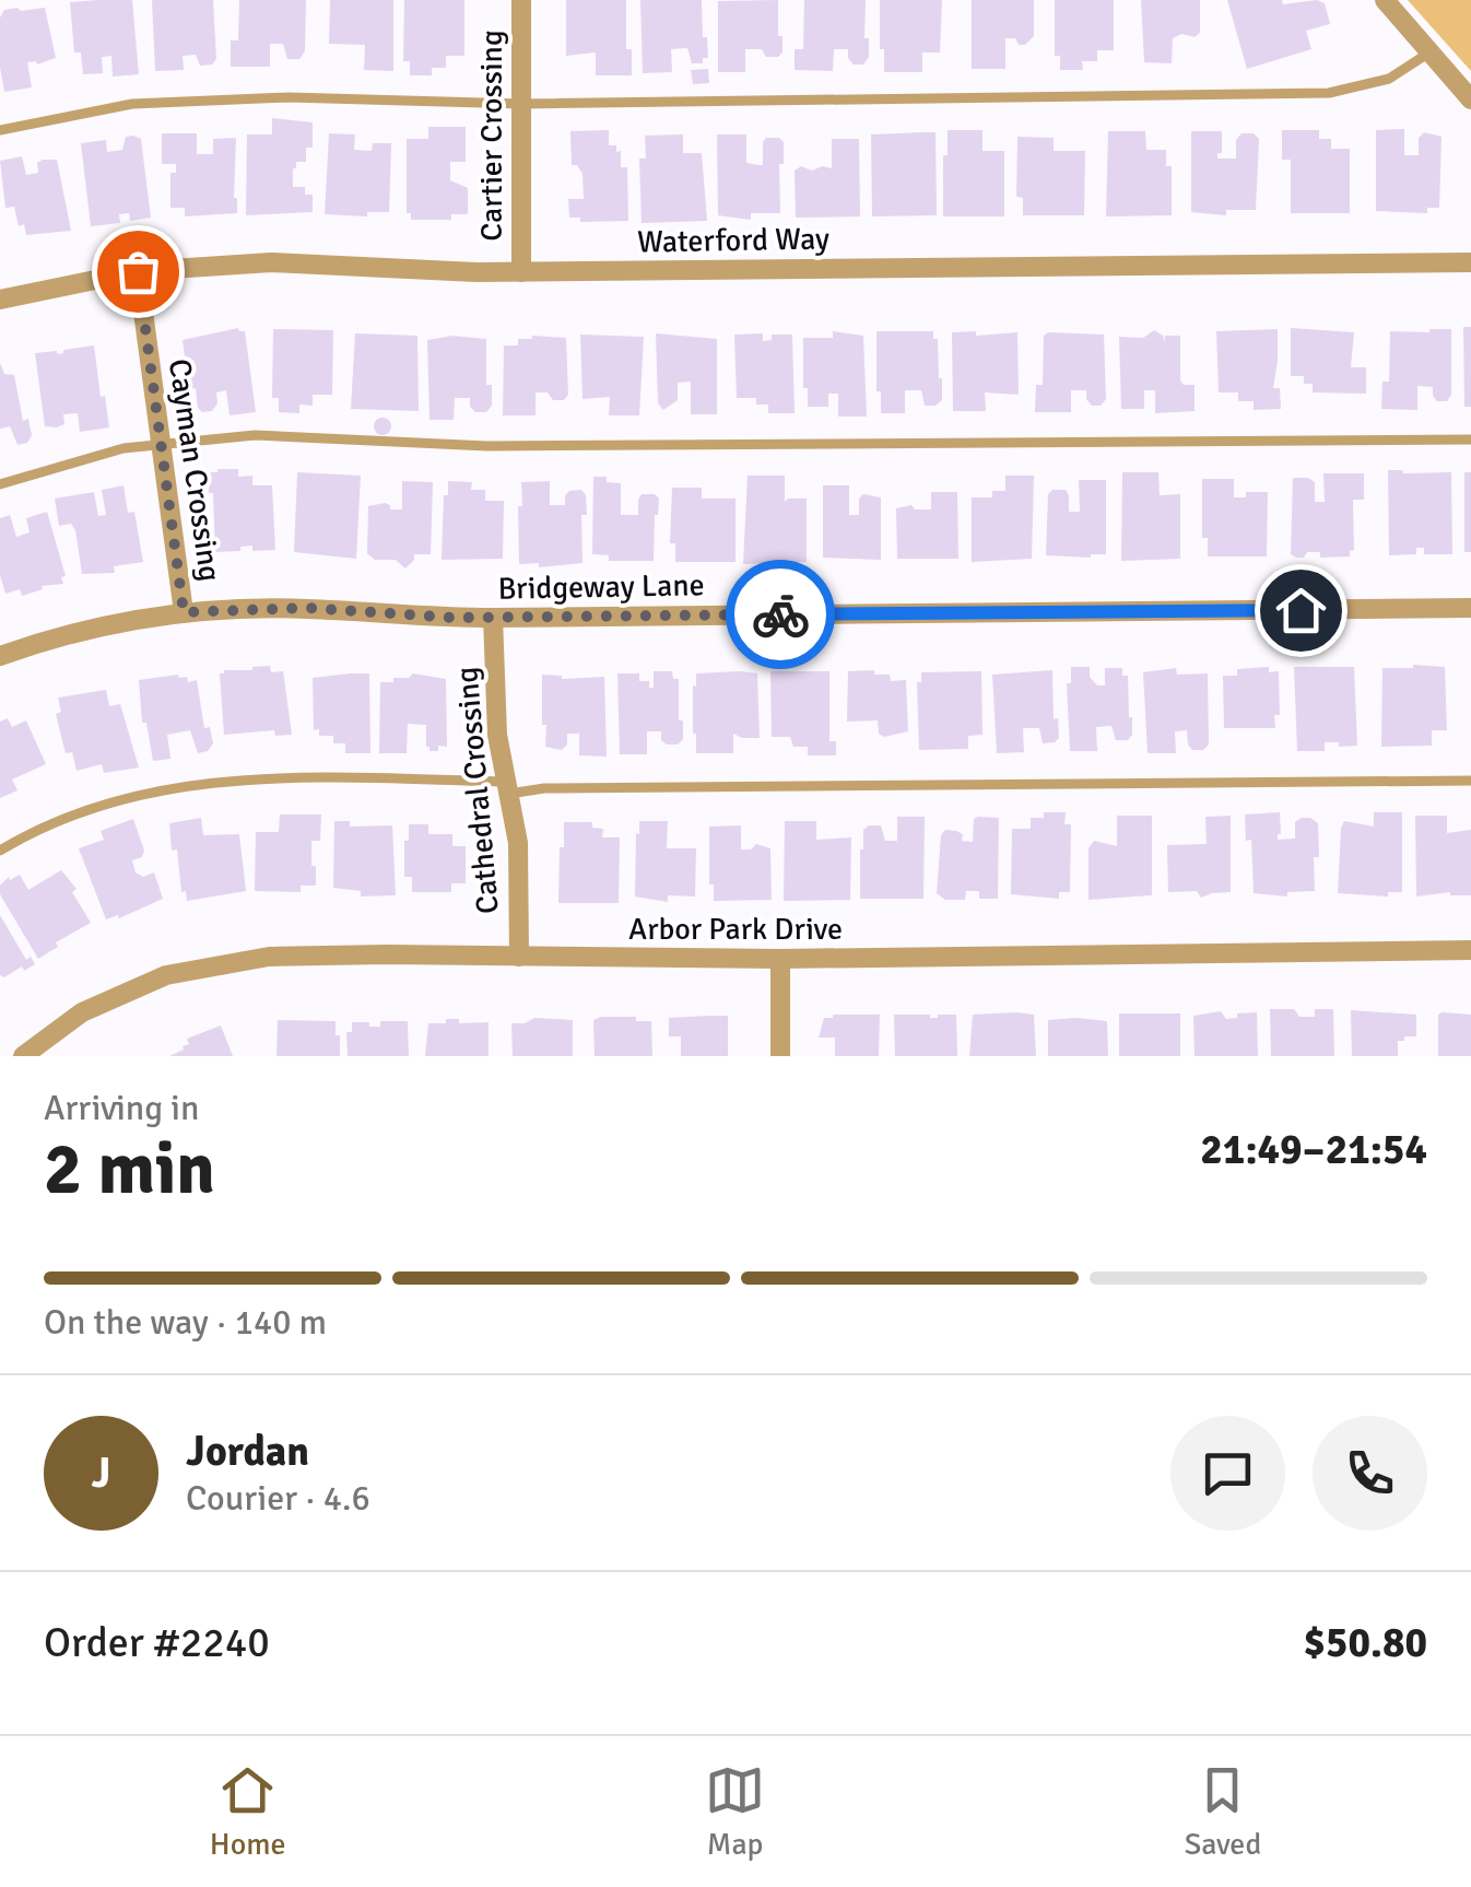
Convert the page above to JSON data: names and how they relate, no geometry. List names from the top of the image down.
{
  "streets": {
    "street": [
      "Cartier Crossing",
      "Waterford Way",
      "Cayman Crossing",
      "Bridgeway Lane",
      "Cathedral Crossing",
      "Arbor Park Drive"
    ]
  },
  "crossings": [
    ["Cartier Crossing", "Waterford Way"],
    ["Waterford Way", "Cayman Crossing"],
    ["Cayman Crossing", "Bridgeway Lane"],
    ["Bridgeway Lane", "Cathedral Crossing"],
    ["Cathedral Crossing", "Arbor Park Drive"]
  ],
  "page": {
    "heading": ["2 min", "Arriving in", "21:49–21:54"],
    "panel": [
      "Jordan",
      "Courier · 4.6",
      "Order #2240",
      "$50.80"
    ],
    "bar": "On the way · 140 m",
    "round": "J",
    "tabs": ["Home", "Map", "Saved"]
  }
}
